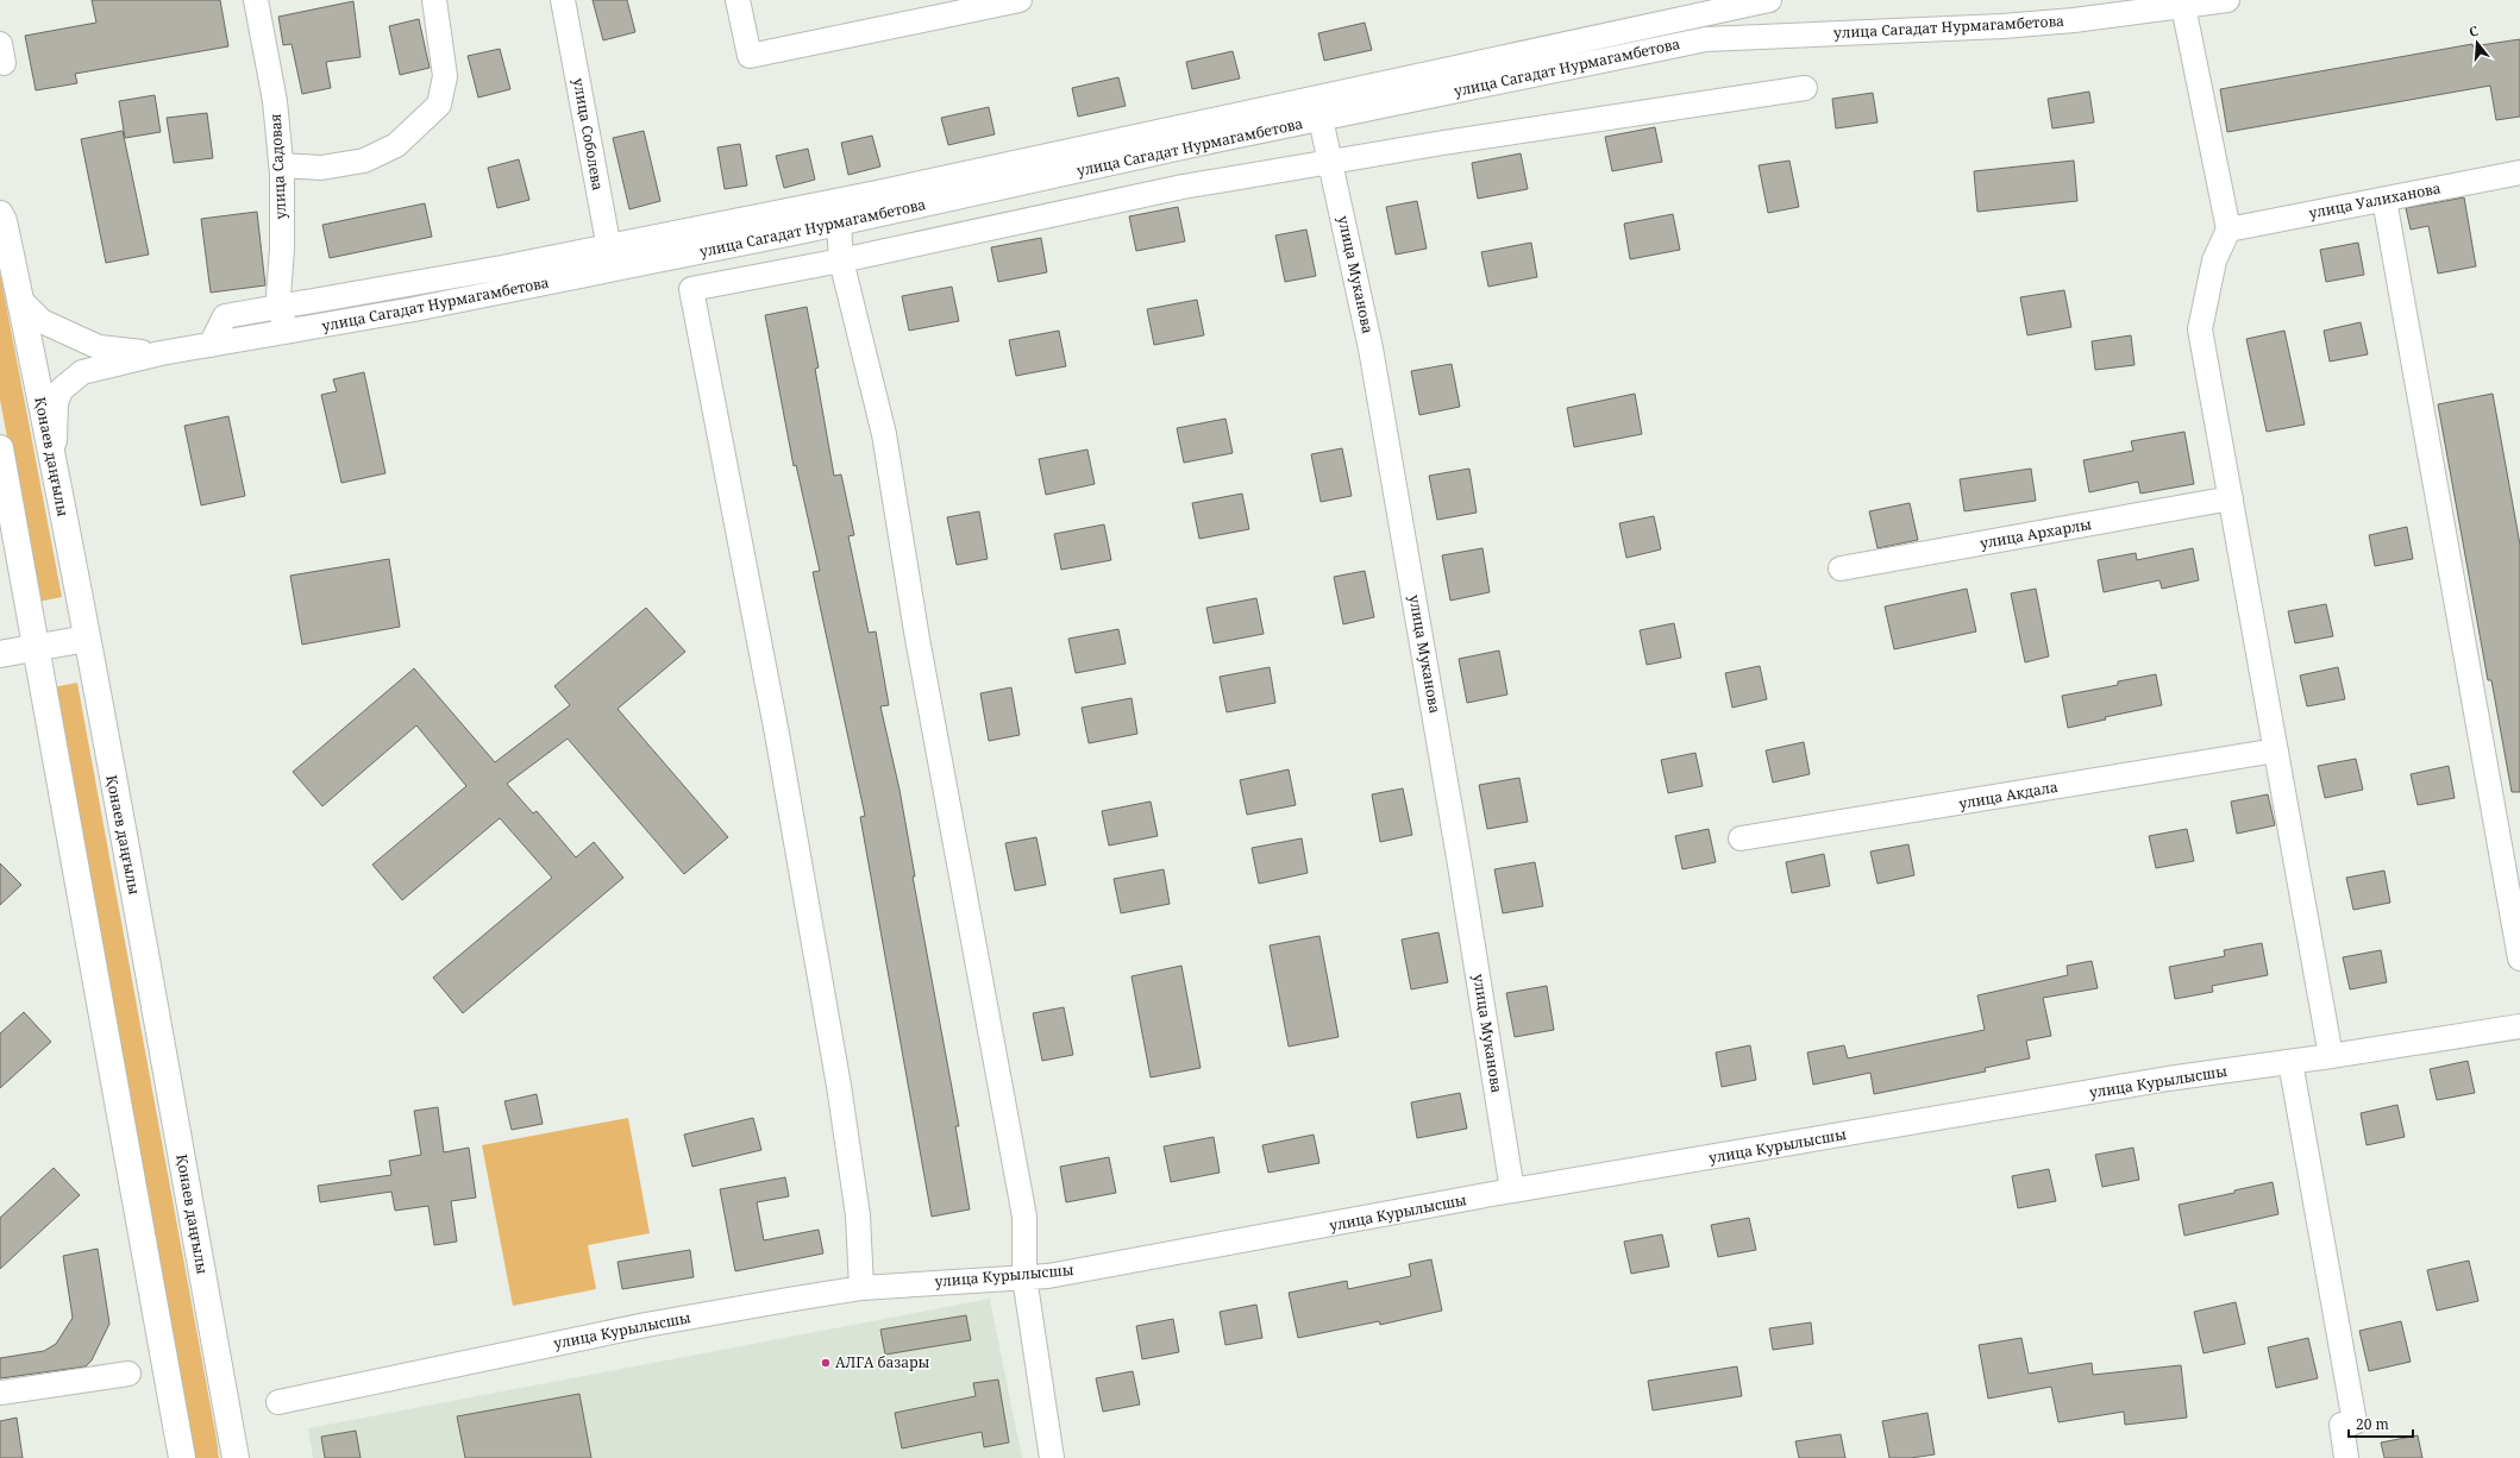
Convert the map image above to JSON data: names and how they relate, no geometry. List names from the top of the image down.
{
  "streets": {
    "main road": ["Қонаев даңғылы"],
    "street": [
      "улица Сагадат Нурмагамбетова",
      "улица Соболева",
      "улица Садовая",
      "улица Уалиханова",
      "улица Муканова",
      "улица Архарлы",
      "улица Акдала",
      "улица Курылысшы"
    ]
  },
  "crossings": [
    ["улица Сагадат Нурмагамбетова", "улица Соболева"],
    ["улица Сагадат Нурмагамбетова", "улица Садовая"],
    ["улица Сагадат Нурмагамбетова", "улица Муканова"],
    ["улица Сагадат Нурмагамбетова", "Қонаев даңғылы"],
    ["улица Муканова", "улица Курылысшы"]
  ],
  "places": ["АЛГА базары"],
  "scale_bar": "20 m",
  "north": "top"
}
